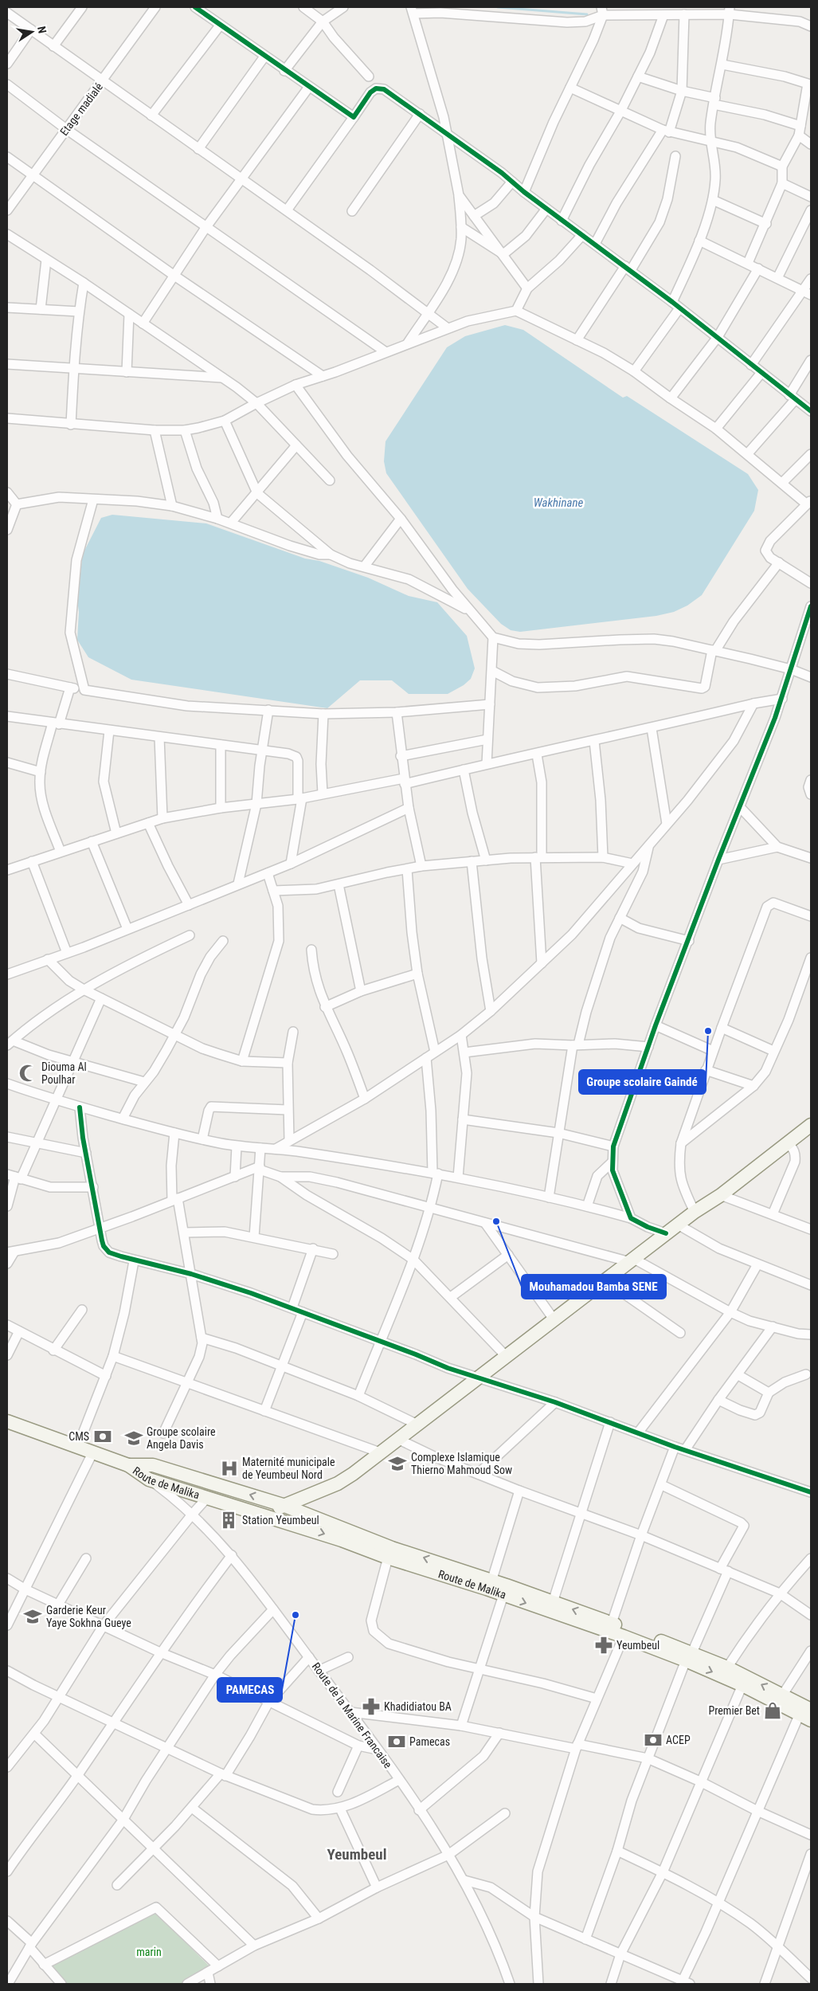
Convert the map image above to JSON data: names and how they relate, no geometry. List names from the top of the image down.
{
  "streets": {
    "main road": ["Route de Malika"],
    "street": ["Etage madialé", "Route de la Marine Francaise"]
  },
  "crossings": [
    ["Route de Malika", "Route de la Marine Francaise"]
  ],
  "districts": ["Yeumbeul"],
  "water": ["Wakhinane"],
  "parks": ["marin"],
  "places": {
    "other": ["Groupe scolaire Gaindé", "Mouhamadou Bamba SENE", "PAMECAS"],
    "mosque": ["Diouma Al Poulhar"],
    "bank": ["CMS", "ACEP", "Pamecas"],
    "school or university": ["Groupe scolaire Angela Davis", "Complexe Islamique Thierno Mahmoud Sow", "Garderie Keur Yaye Sokhna Gueye"],
    "hospital": ["Maternité municipale de Yeumbeul Nord"],
    "building": ["Station Yeumbeul"],
    "pharmacy": ["Yeumbeul", "Khadidiatou BA"],
    "shop": ["Premier Bet"]
  },
  "north": "right"
}
